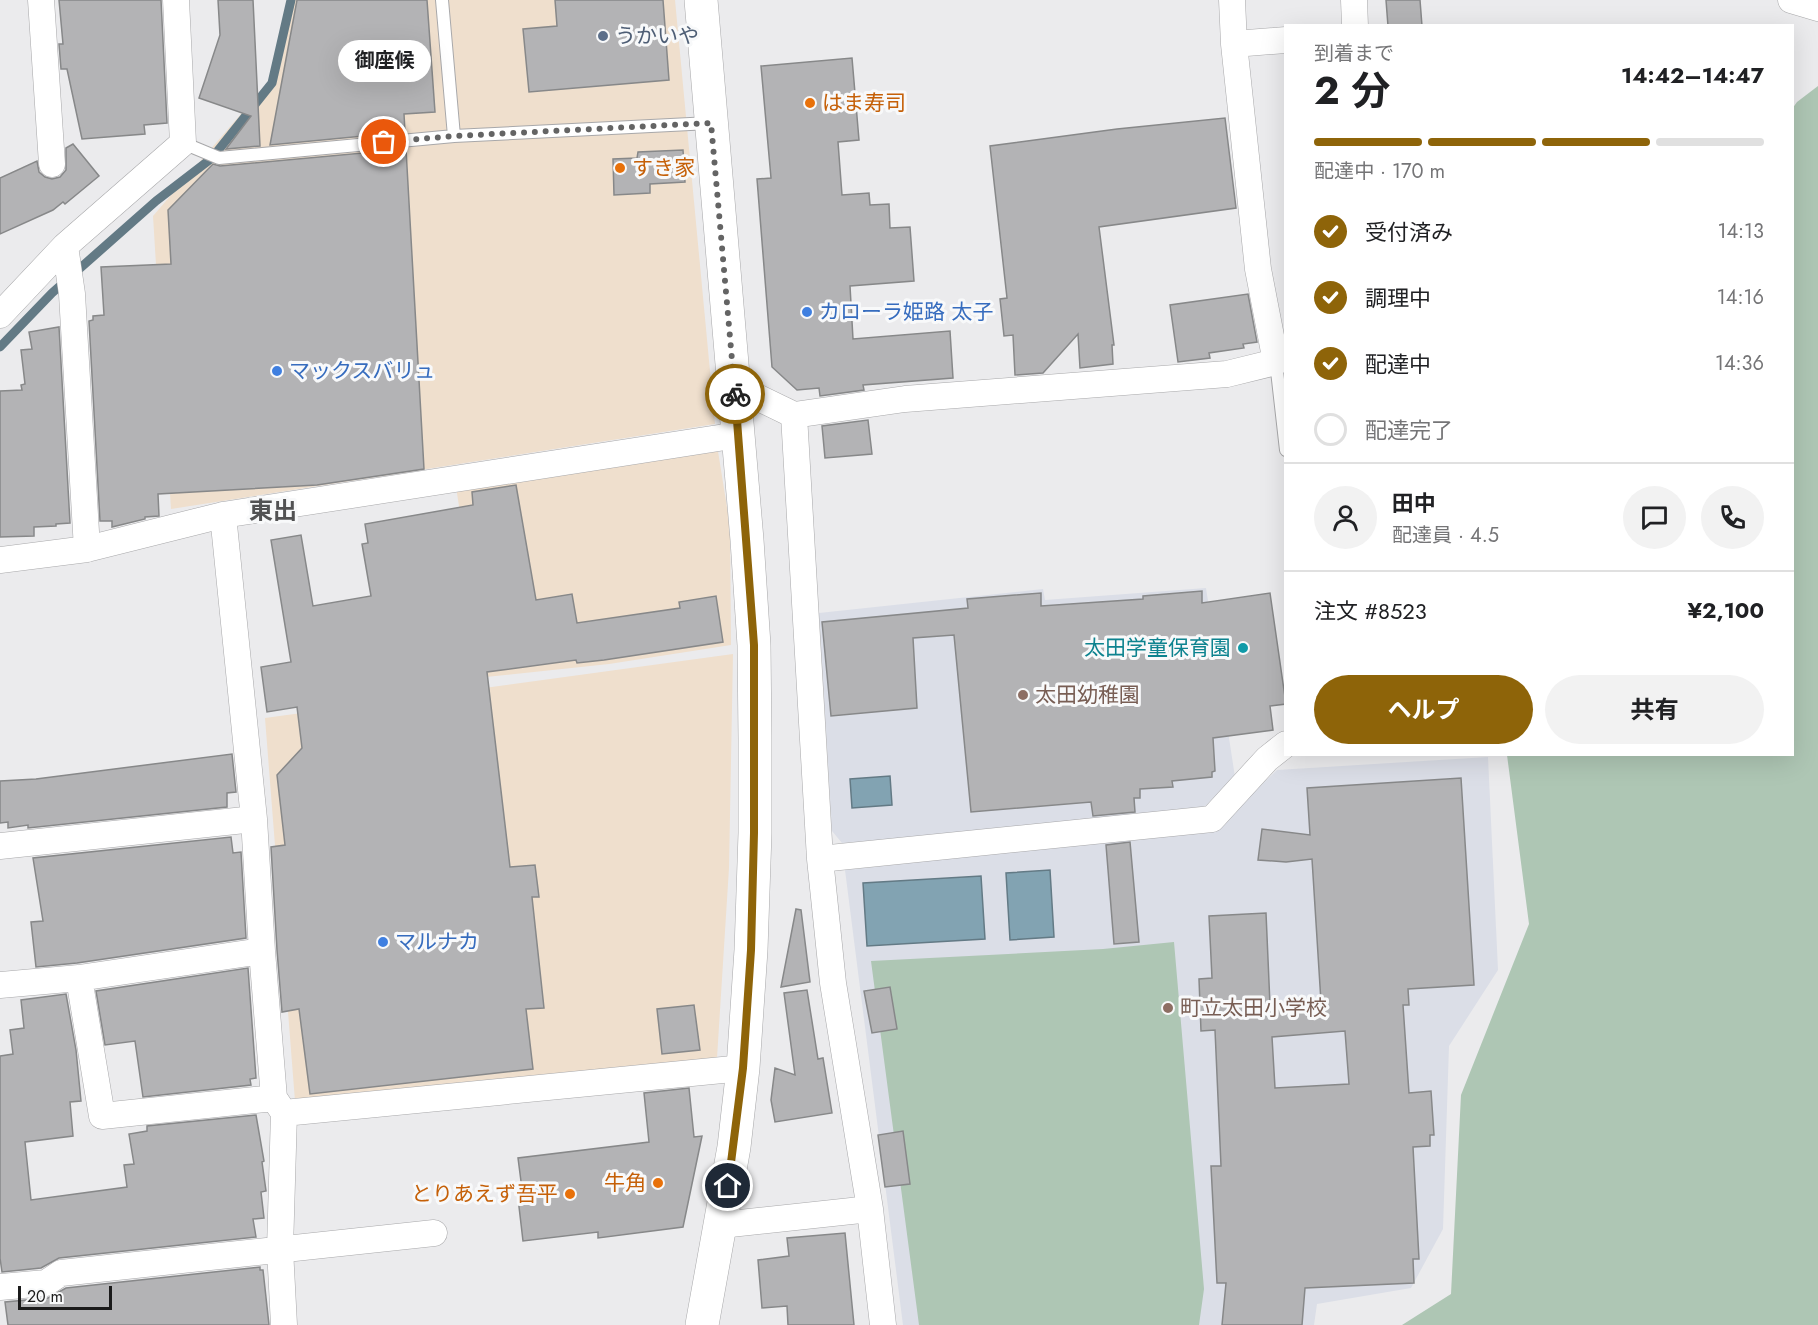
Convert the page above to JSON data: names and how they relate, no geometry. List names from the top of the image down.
{
  "districts": ["東出"],
  "places": [
    "うかいや",
    "はま寿司",
    "御座候",
    "すき家",
    "カローラ姫路 太子",
    "マックスバリュ",
    "太田学童保育園",
    "太田幼稚園",
    "マルナカ",
    "町立太田小学校",
    "牛角",
    "とりあえず吾平"
  ],
  "scale_bar": "20 m",
  "page": {
    "heading": ["2 分", "到着まで", "14:42–14:47"],
    "panel": [
      "田中",
      "配達員 · 4.5",
      "注文 #8523",
      "¥2,100"
    ],
    "bubble": "御座候",
    "bar": "配達中 · 170 m",
    "list": [
      ["受付済み", "14:13"],
      ["調理中", "14:16"],
      ["配達中", "14:36"],
      "配達完了"
    ],
    "buttons": ["ヘルプ", "共有"],
    "scale": "20 m"
  }
}
